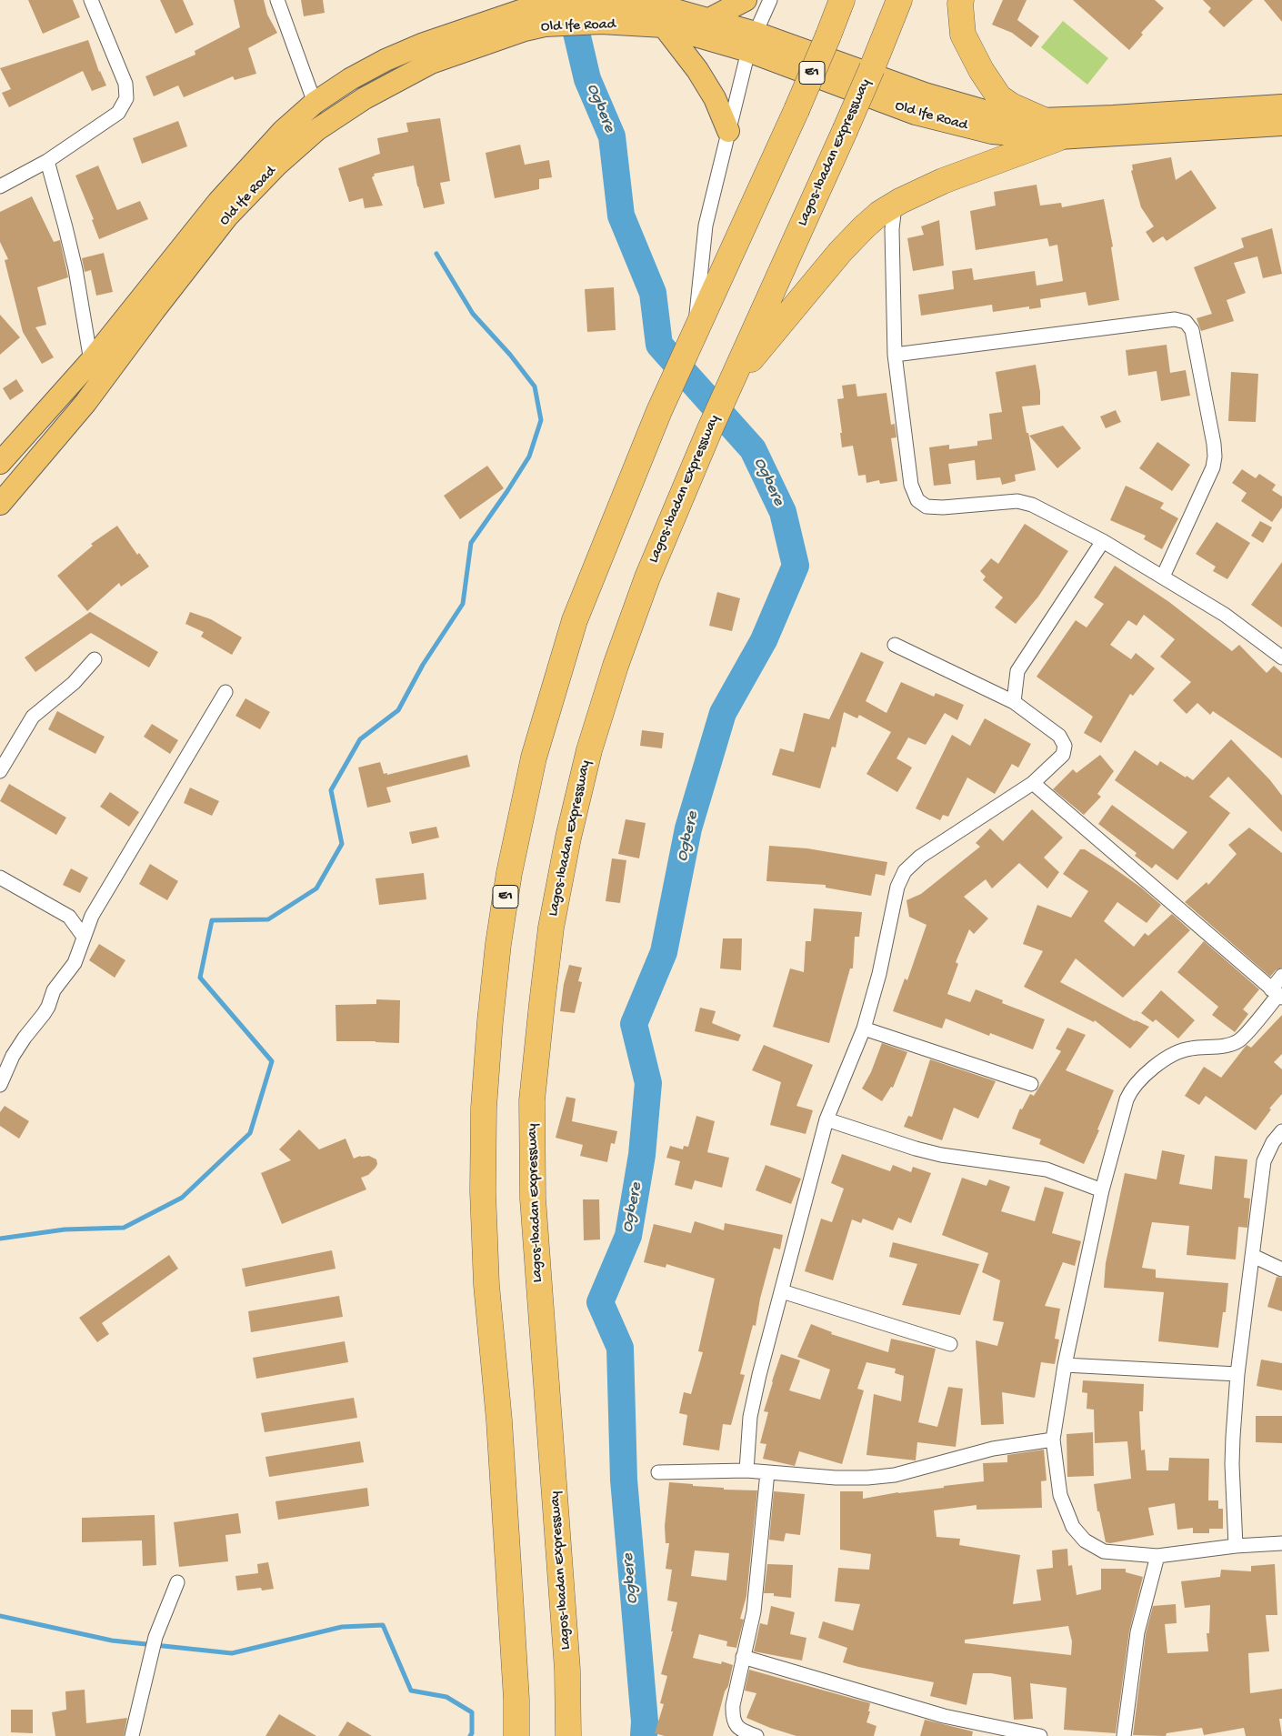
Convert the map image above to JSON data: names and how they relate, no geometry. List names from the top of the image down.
{
  "streets": {
    "highway": ["E1", "Lagos-Ibadan Expressway"],
    "main road": ["Old Ife Road"]
  },
  "water": ["Ogbere"]
}
